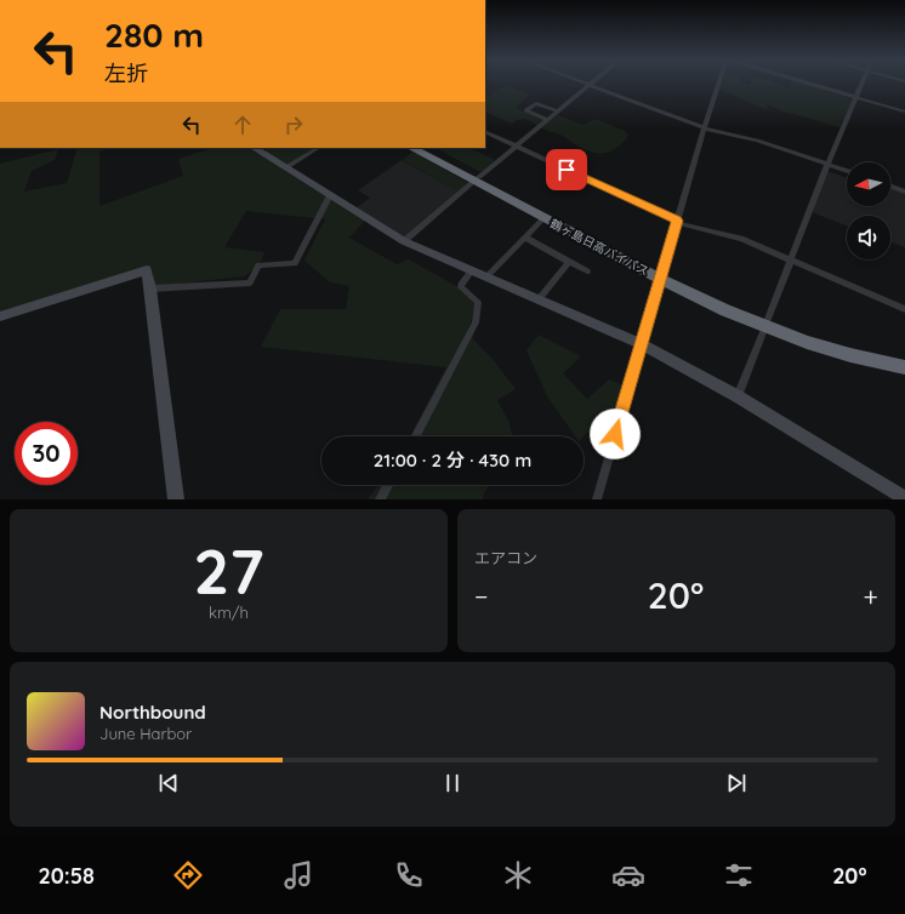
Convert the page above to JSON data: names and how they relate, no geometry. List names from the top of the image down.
{
  "streets": {
    "highway": ["鶴ヶ島日高バイパス"]
  },
  "north": "left",
  "page": {
    "turn": ["280 m", "左折"],
    "limit": "30",
    "trip": "21:00 · 2 分 · 430 m",
    "tile": [
      ["27", "km/h"],
      "エアコン"
    ],
    "heat": ["−", "20°", "+"],
    "song": ["Northbound", "June Harbor"],
    "tabs": ["20:58", "20°"]
  }
}
